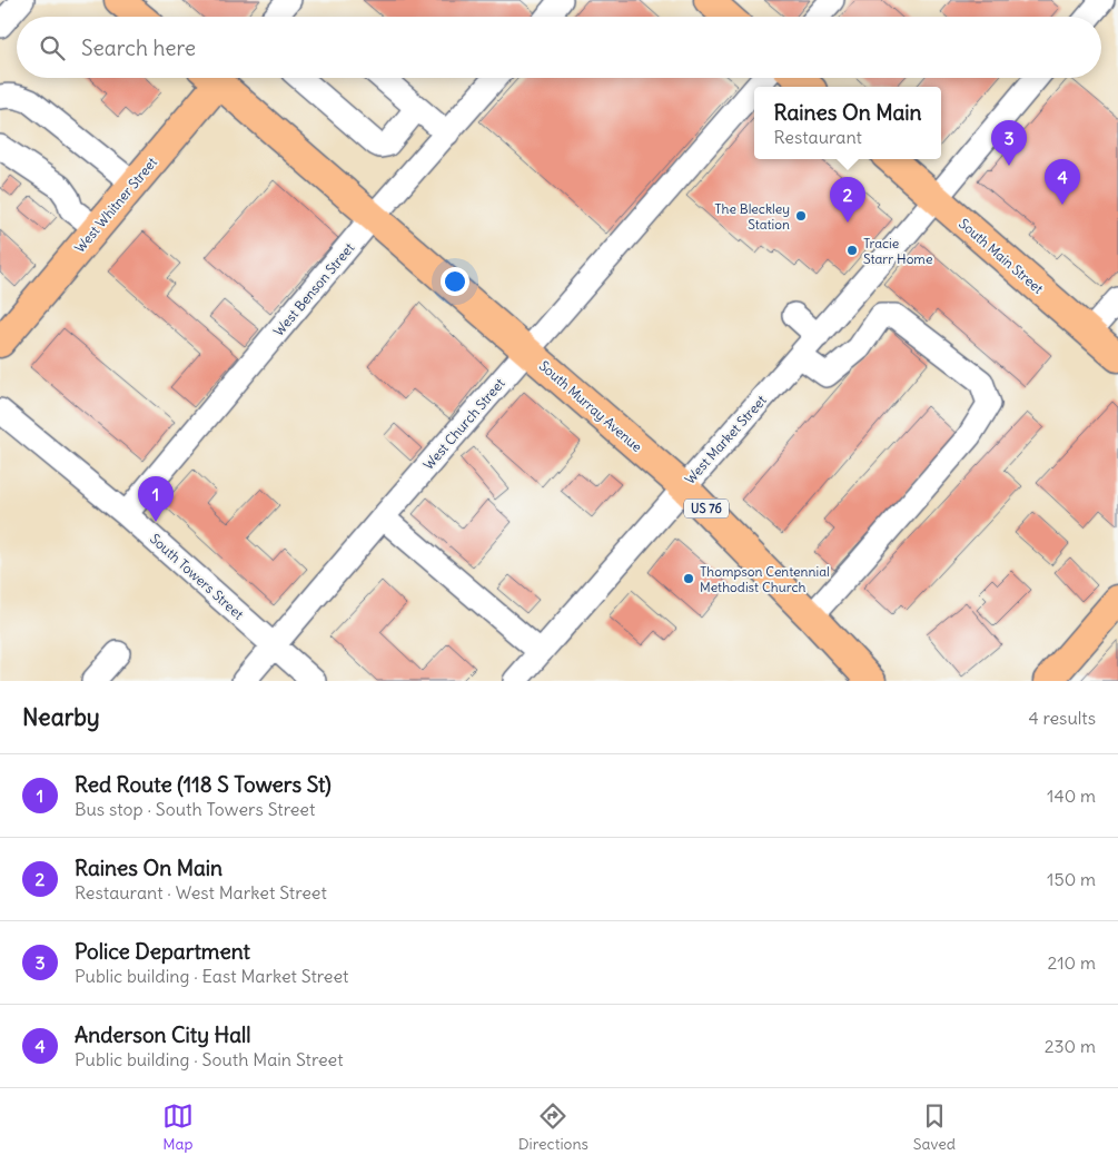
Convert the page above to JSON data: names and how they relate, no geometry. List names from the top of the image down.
{
  "streets": {
    "main road": [
      "West Whitner Street",
      "South Main Street",
      "South Murray Avenue",
      "US 76"
    ],
    "street": [
      "West Benson Street",
      "West Church Street",
      "West Market Street",
      "South Towers Street"
    ]
  },
  "crossings": [
    ["South Main Street", "West Market Street"],
    ["West Benson Street", "South Murray Avenue"],
    ["West Benson Street", "South Towers Street"],
    ["South Murray Avenue", "West Church Street"],
    ["South Murray Avenue", "West Market Street"],
    ["West Church Street", "South Towers Street"]
  ],
  "places": ["The Bleckley Station", "Tracie Starr Home", "Thompson Centennial Methodist Church"],
  "page": {
    "search": "Search here",
    "popup": ["Raines On Main", "Restaurant"],
    "pins": [
      "3",
      "4",
      "2",
      "1"
    ],
    "heading": ["Nearby", "4 results"],
    "list": [
      {
        "mark": "1",
        "name": "Red Route (118 S Towers St)",
        "note": "Bus stop · South Towers Street",
        "value": "140 m"
      },
      {
        "mark": "2",
        "name": "Raines On Main",
        "note": "Restaurant · West Market Street",
        "value": "150 m"
      },
      {
        "mark": "3",
        "name": "Police Department",
        "note": "Public building · East Market Street",
        "value": "210 m"
      },
      {
        "mark": "4",
        "name": "Anderson City Hall",
        "note": "Public building · South Main Street",
        "value": "230 m"
      }
    ],
    "nav": ["Map", "Directions", "Saved"]
  }
}
